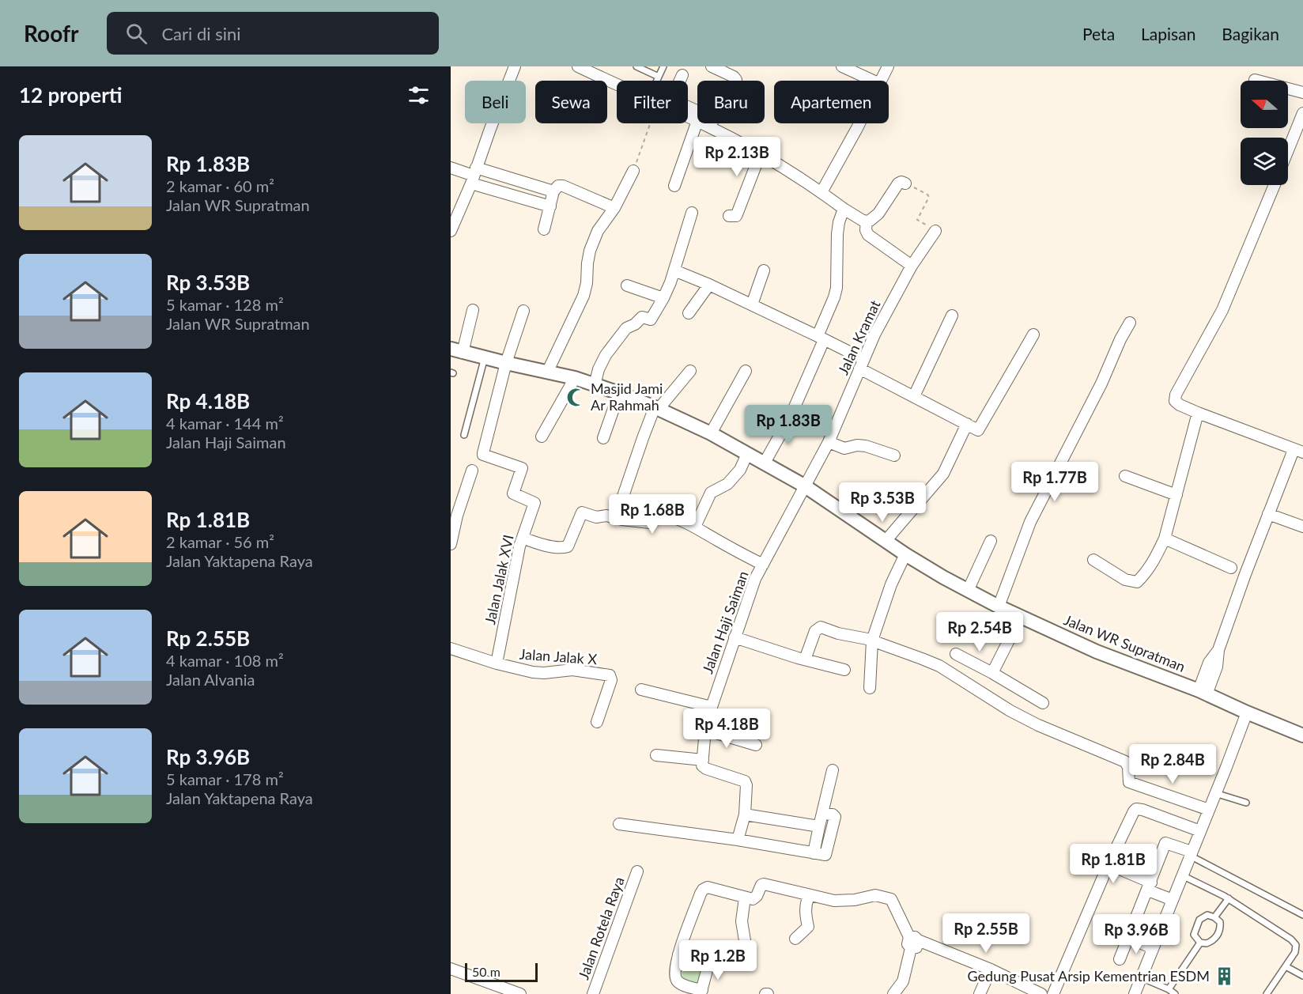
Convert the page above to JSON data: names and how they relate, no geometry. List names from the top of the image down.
{
  "streets": {
    "street": [
      "Jalan Kramat",
      "Jalan Jalak XVI",
      "Jalan Haji Saiman",
      "Jalan WR Supratman",
      "Jalan Jalak X",
      "Jalan Rotela Raya"
    ]
  },
  "crossings": [
    ["Jalan Kramat", "Jalan Haji Saiman"],
    ["Jalan Kramat", "Jalan WR Supratman"],
    ["Jalan Jalak XVI", "Jalan WR Supratman"],
    ["Jalan Jalak XVI", "Jalan Jalak X"],
    ["Jalan Haji Saiman", "Jalan WR Supratman"]
  ],
  "places": {
    "mosque": ["Masjid Jami Ar Rahmah"],
    "building": ["Gedung Pusat Arsip Kementrian ESDM"]
  },
  "scale_bar": "50 m",
  "north": "left",
  "page": {
    "header": "Roofr",
    "search": "Cari di sini",
    "nav": ["Peta", "Lapisan", "Bagikan"],
    "heading": "12 properti",
    "chip": [
      "Beli",
      "Sewa",
      "Filter",
      "Baru",
      "Apartemen"
    ],
    "list": [
      {
        "name": "Rp 1.83B",
        "note": "2 kamar · 60 m² · Jalan WR Supratman"
      },
      {
        "name": "Rp 3.53B",
        "note": "5 kamar · 128 m² · Jalan WR Supratman"
      },
      {
        "name": "Rp 4.18B",
        "note": "4 kamar · 144 m² · Jalan Haji Saiman"
      },
      {
        "name": "Rp 1.81B",
        "note": "2 kamar · 56 m² · Jalan Yaktapena Raya"
      },
      {
        "name": "Rp 2.55B",
        "note": "4 kamar · 108 m² · Jalan Alvania"
      },
      {
        "name": "Rp 3.96B",
        "note": "5 kamar · 178 m² · Jalan Yaktapena Raya"
      }
    ],
    "price": [
      "Rp 2.13B",
      "Rp 1.83B",
      "Rp 1.77B",
      "Rp 3.53B",
      "Rp 1.68B",
      "Rp 2.54B",
      "Rp 4.18B",
      "Rp 2.84B",
      "Rp 1.81B",
      "Rp 2.55B",
      "Rp 3.96B",
      "Rp 1.2B"
    ],
    "scale": "50 m"
  }
}
